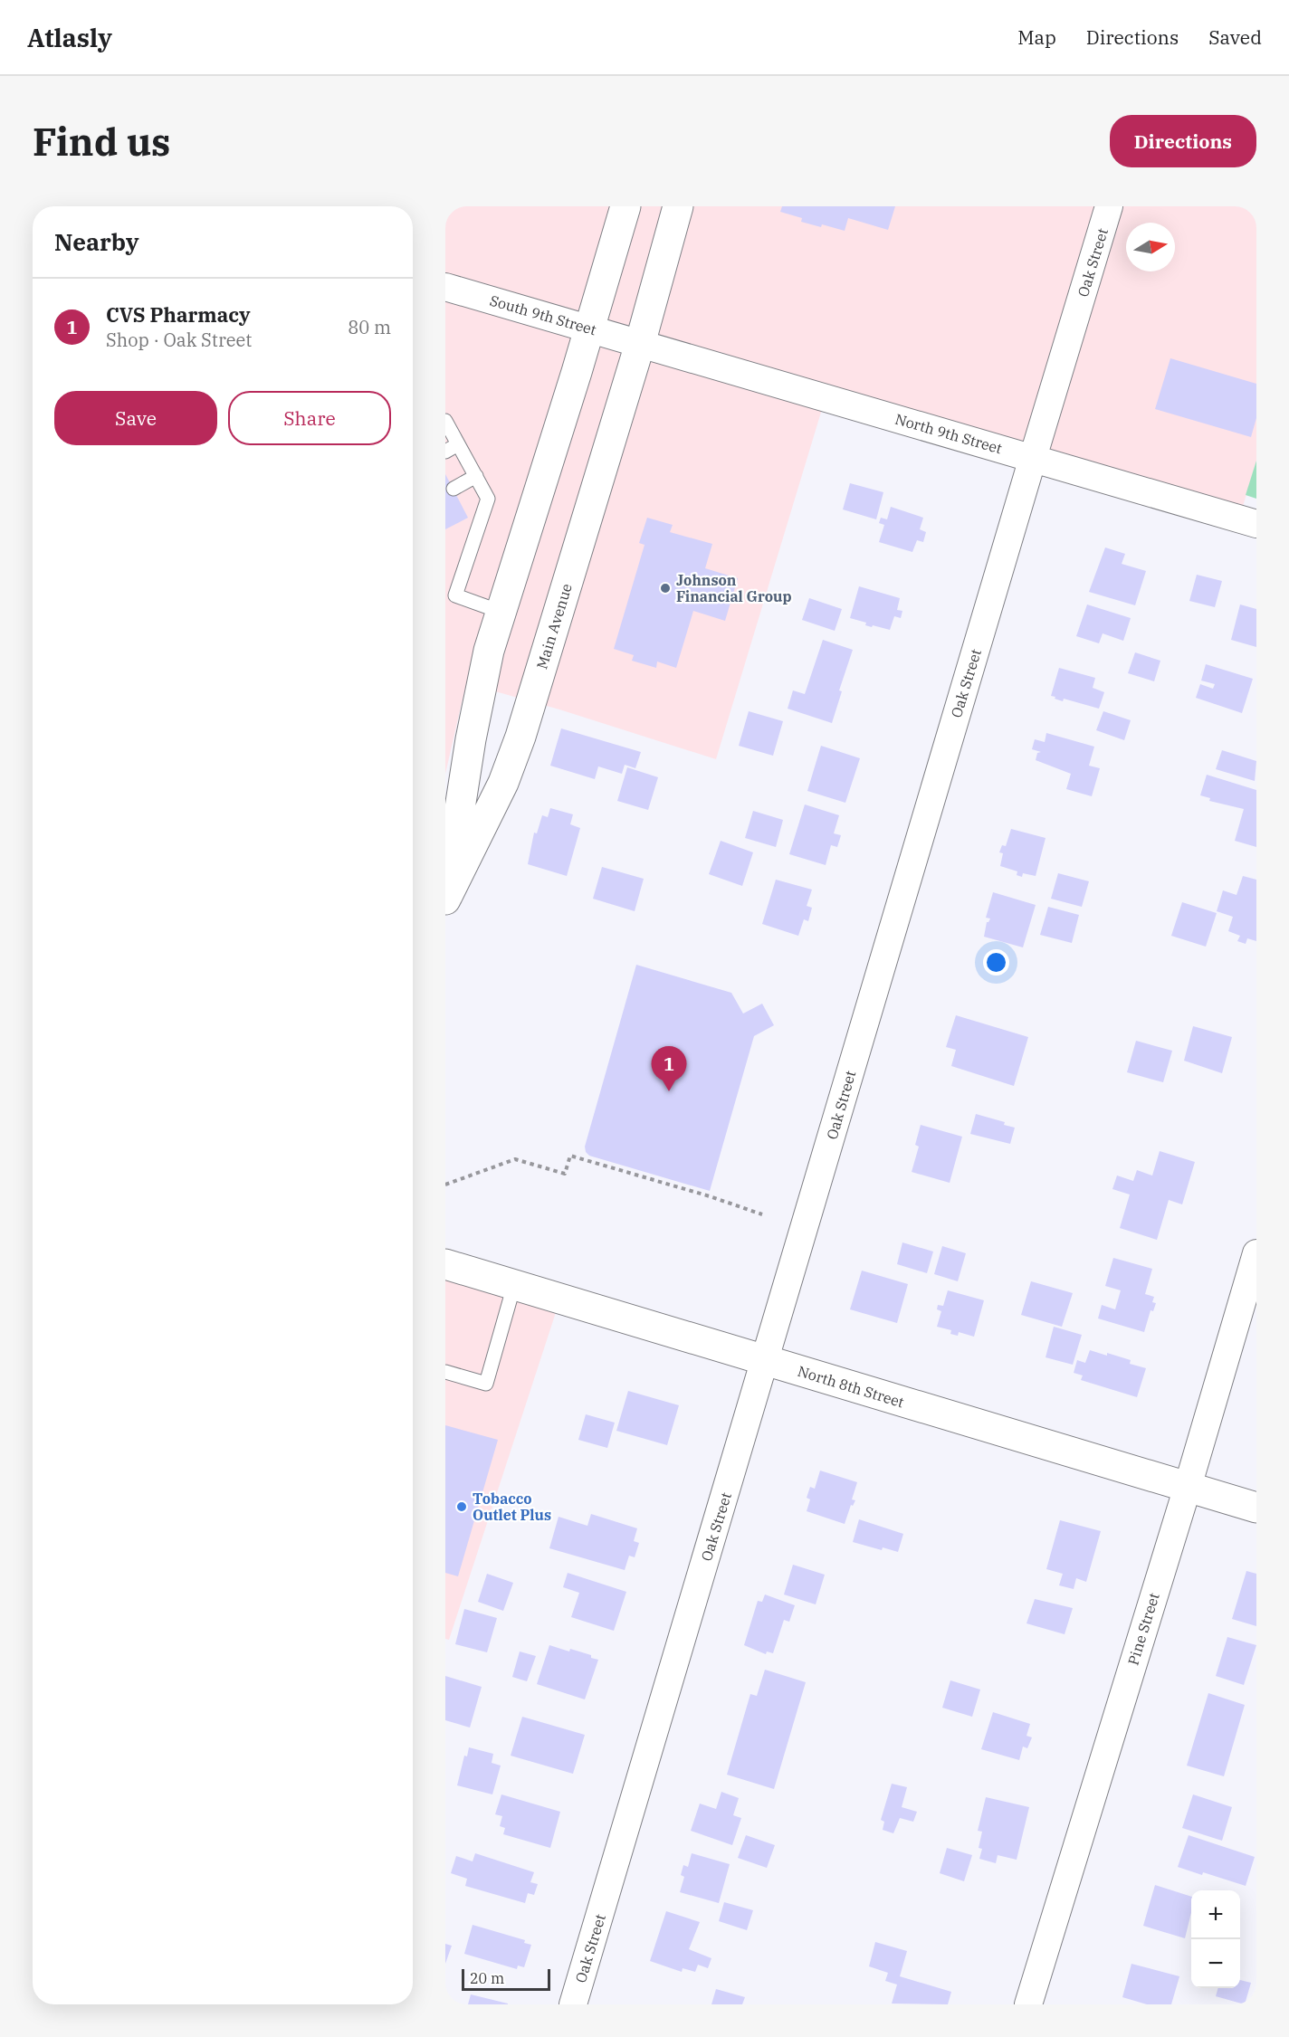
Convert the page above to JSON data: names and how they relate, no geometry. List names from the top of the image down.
{
  "streets": {
    "main road": ["Main Avenue", "North 8th Street"],
    "street": [
      "Oak Street",
      "South 9th Street",
      "North 9th Street",
      "Pine Street"
    ]
  },
  "crossings": [
    ["Oak Street", "North 9th Street"],
    ["Oak Street", "North 8th Street"],
    ["South 9th Street", "North 9th Street"],
    ["South 9th Street", "Main Avenue"],
    ["North 9th Street", "Main Avenue"],
    ["North 8th Street", "Pine Street"]
  ],
  "places": ["Johnson Financial Group", "Tobacco Outlet Plus"],
  "scale_bar": "20 m",
  "north": "right",
  "page": {
    "header": "Atlasly",
    "nav": ["Map", "Directions", "Saved"],
    "buttons": [
      "Directions",
      ["Save", "Share"]
    ],
    "title": "Find us",
    "heading": "Nearby",
    "list": [
      {
        "mark": "1",
        "name": "CVS Pharmacy",
        "note": "Shop · Oak Street",
        "value": "80 m"
      }
    ],
    "pins": "1",
    "map_buttons": ["+", "−"],
    "scale": "20 m"
  }
}
